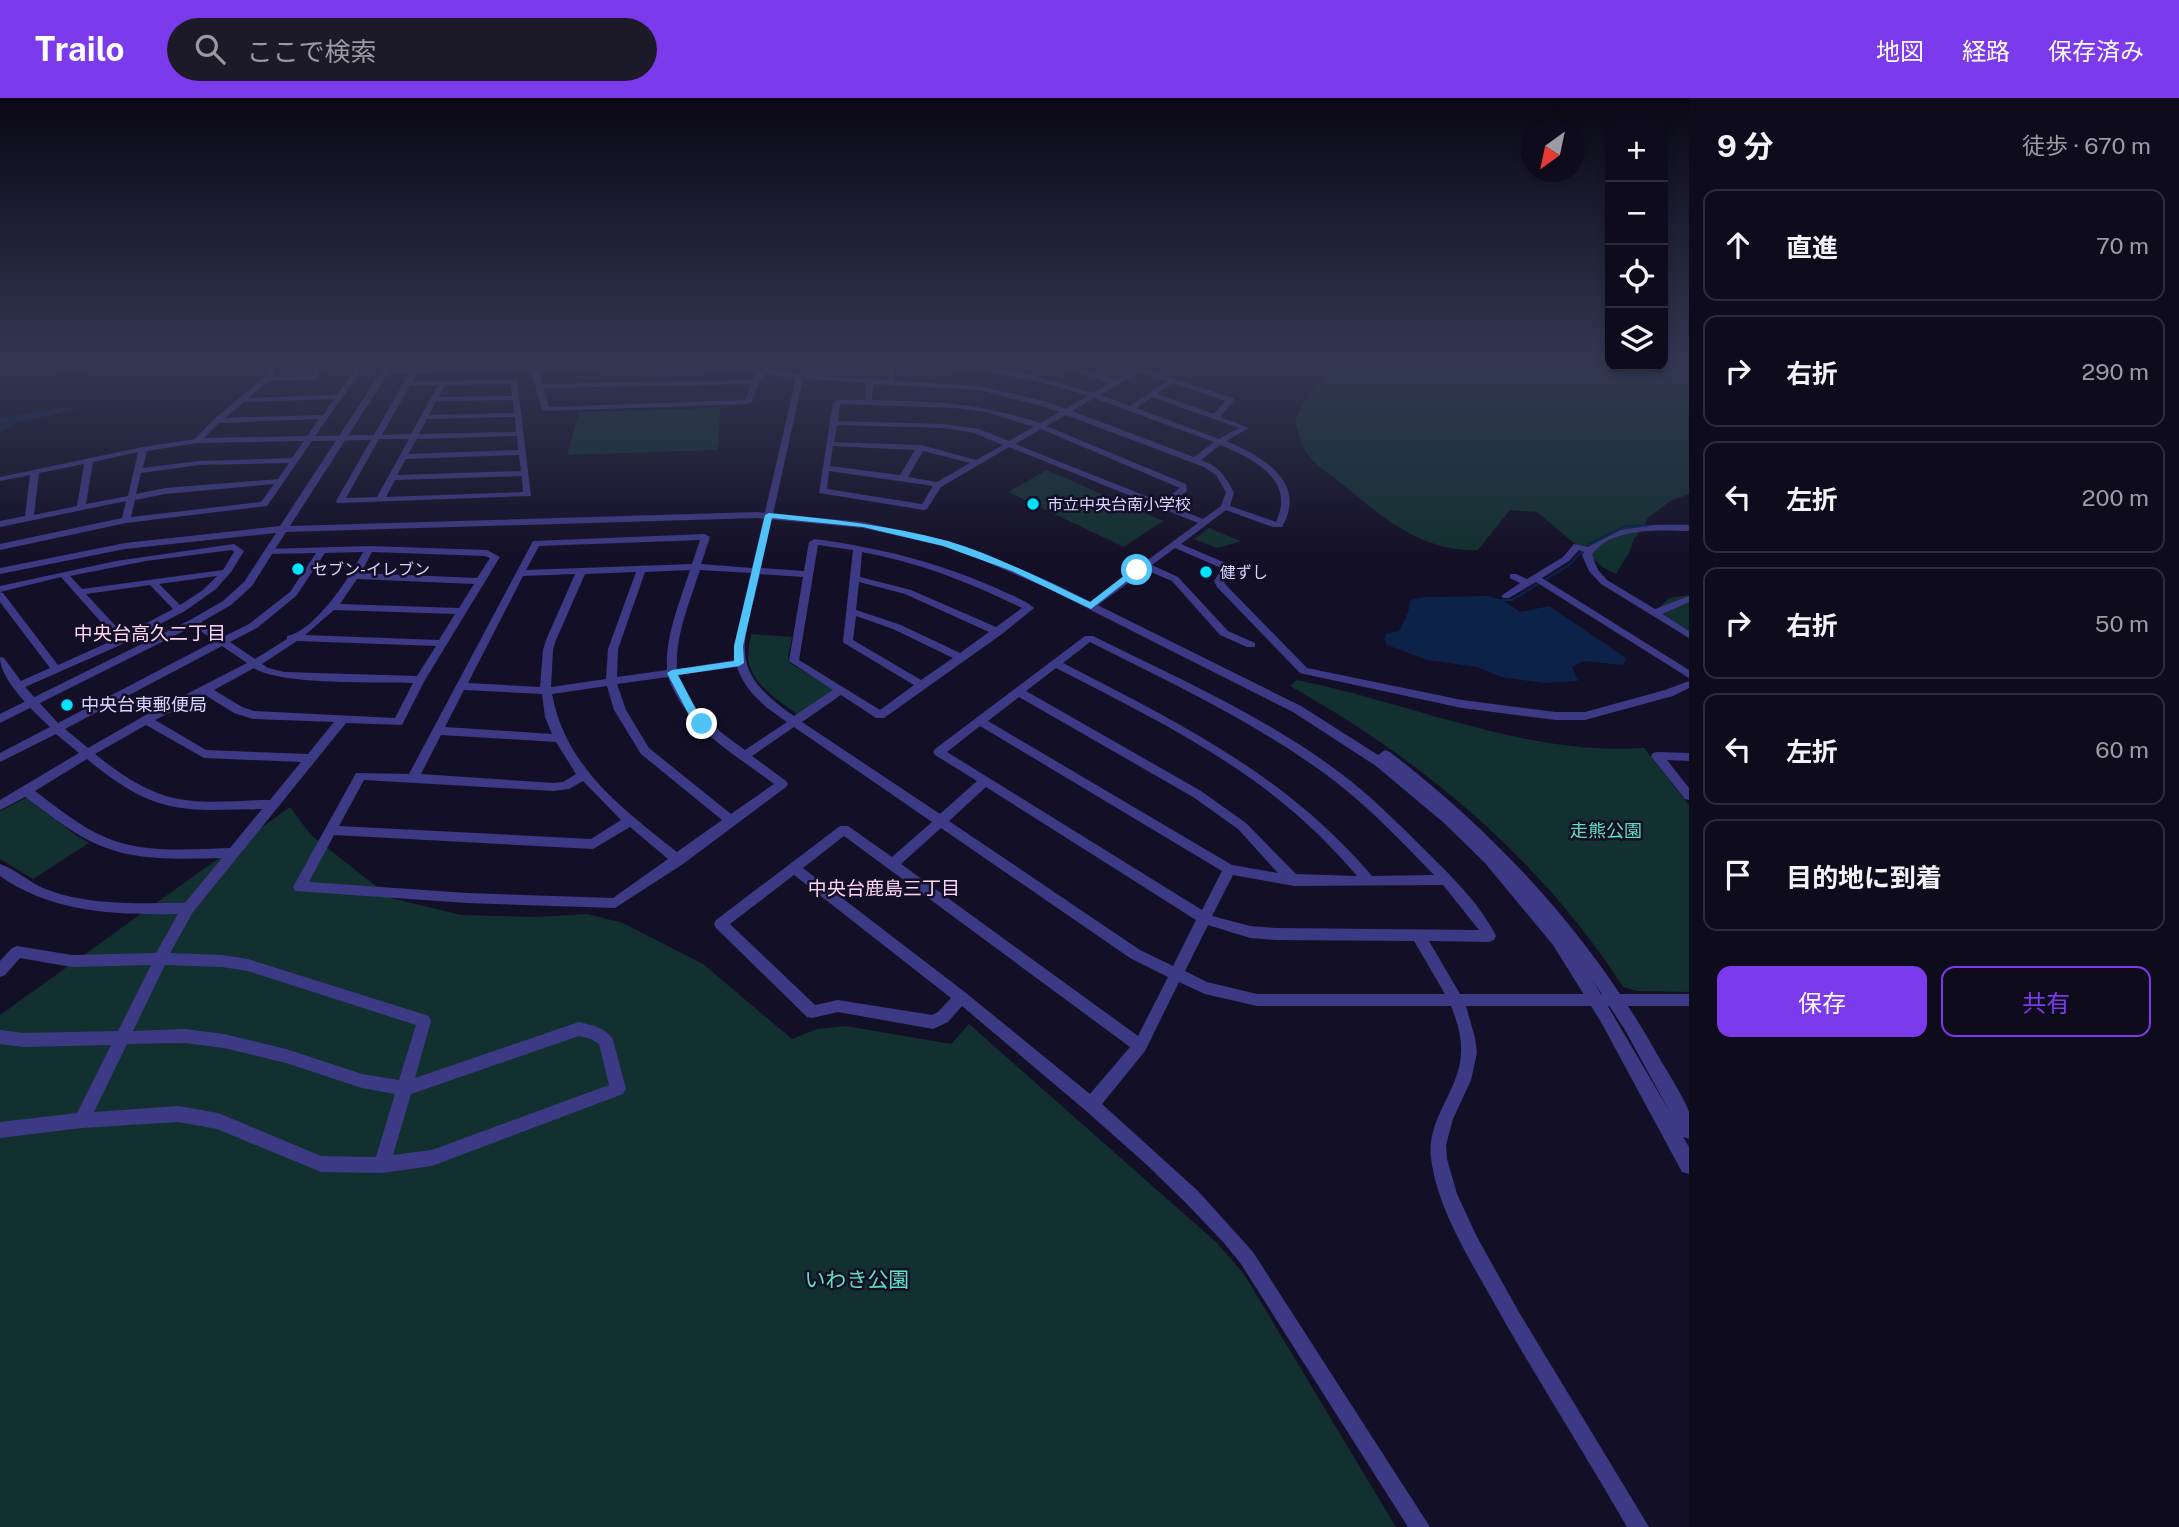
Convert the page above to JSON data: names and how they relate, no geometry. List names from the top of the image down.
{
  "districts": ["中央台高久二丁目", "中央台鹿島三丁目"],
  "parks": ["走熊公園", "いわき公園"],
  "places": [
    "市立中央台南小学校",
    "セブン-イレブン",
    "健ずし",
    "中央台東郵便局"
  ],
  "north": "bottom left",
  "page": {
    "header": "Trailo",
    "search": "ここで検索",
    "nav": ["地図", "経路", "保存済み"],
    "heading": ["9 分", "徒歩 · 670 m"],
    "map_buttons": ["+", "−"],
    "list": [
      ["直進", "70 m"],
      ["右折", "290 m"],
      ["左折", "200 m"],
      ["右折", "50 m"],
      ["左折", "60 m"],
      "目的地に到着"
    ],
    "buttons": ["保存", "共有"]
  }
}
